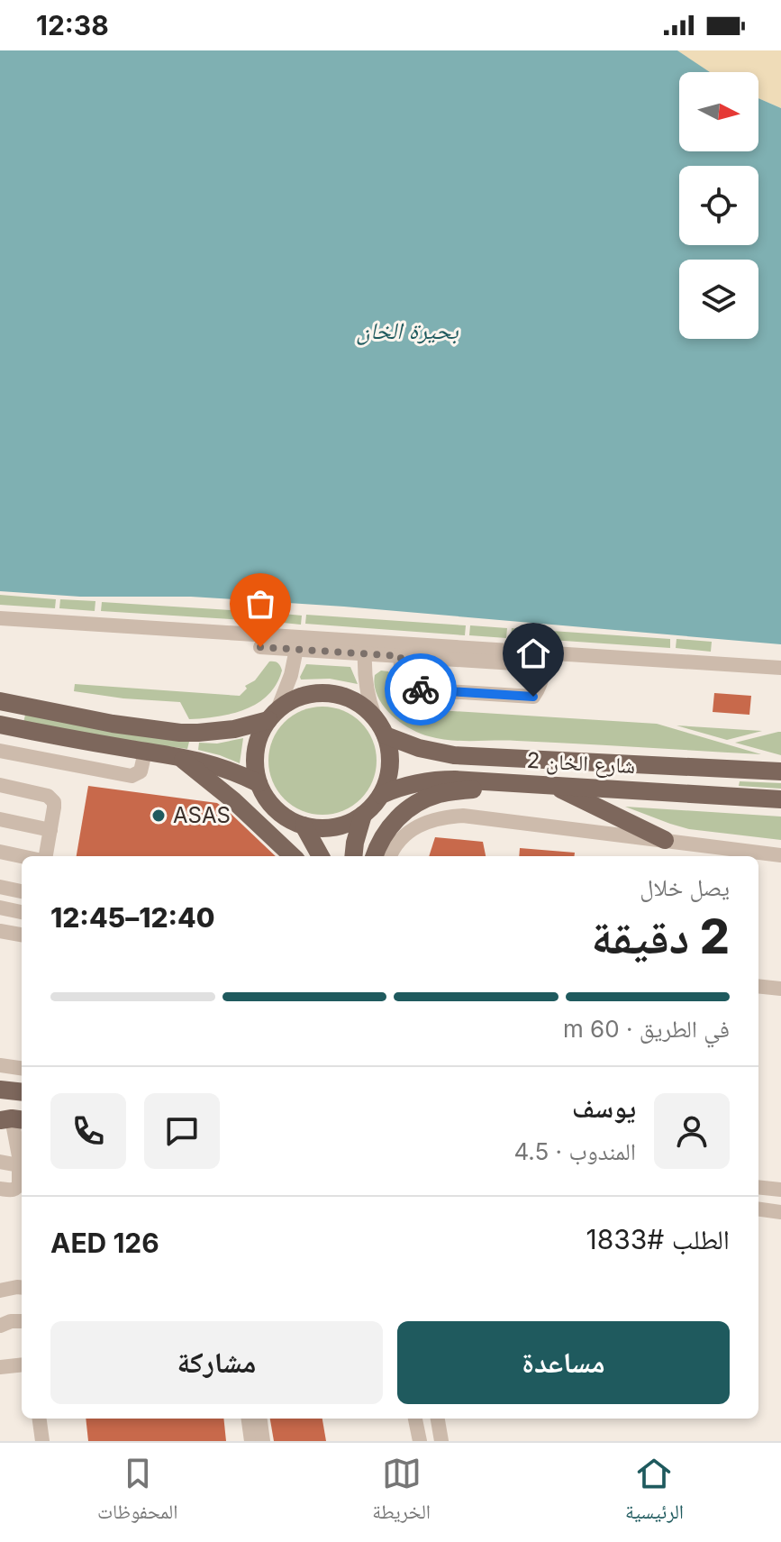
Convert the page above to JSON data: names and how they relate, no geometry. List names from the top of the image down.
{
  "streets": {
    "main road": ["شارع الخان 2"]
  },
  "water": ["بحيرة الخان"],
  "places": ["ASAS"],
  "north": "right",
  "page": {
    "status": "12:38",
    "heading": ["2 دقيقة", "يصل خلال", "12:40–12:45"],
    "panel": [
      "يوسف",
      "المندوب · 4.5",
      "الطلب #1833",
      "AED 126"
    ],
    "bar": "في الطريق · 60 m",
    "buttons": ["مساعدة", "مشاركة"],
    "tabs": ["الرئيسية", "الخريطة", "المحفوظات"]
  }
}
